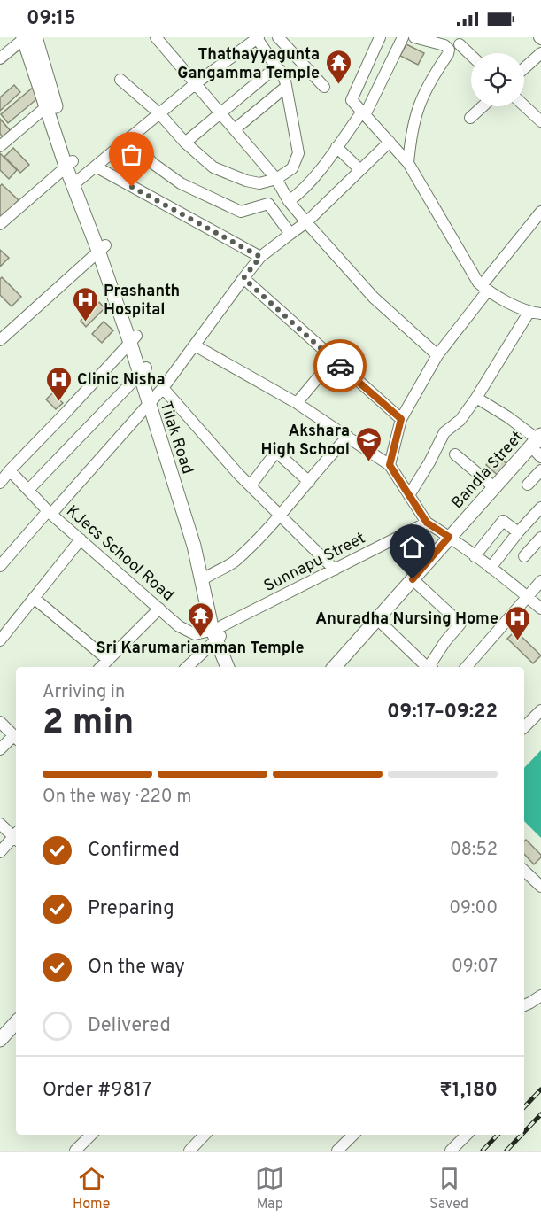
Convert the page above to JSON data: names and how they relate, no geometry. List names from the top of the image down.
{
  "streets": {
    "main road": ["Tilak Road", "Bandla Street"],
    "street": ["KJecs School Road", "Sunnapu Street"]
  },
  "crossings": [
    ["Tilak Road", "KJecs School Road"],
    ["Tilak Road", "Sunnapu Street"],
    ["KJecs School Road", "Sunnapu Street"]
  ],
  "places": {
    "temple": ["Thathayyagunta Gangamma Temple", "Sri Karumariamman Temple"],
    "hospital": ["Prashanth Hospital", "Clinic Nisha", "Anuradha Nursing Home"],
    "school or university": ["Akshara High School"]
  },
  "page": {
    "status": "09:15",
    "heading": ["2 min", "Arriving in", "09:17–09:22"],
    "panel": ["Order #9817", "₹1,180"],
    "bar": "On the way · 220 m",
    "list": [
      ["Confirmed", "08:52"],
      ["Preparing", "09:00"],
      ["On the way", "09:07"],
      "Delivered"
    ],
    "tabs": ["Home", "Map", "Saved"]
  }
}
